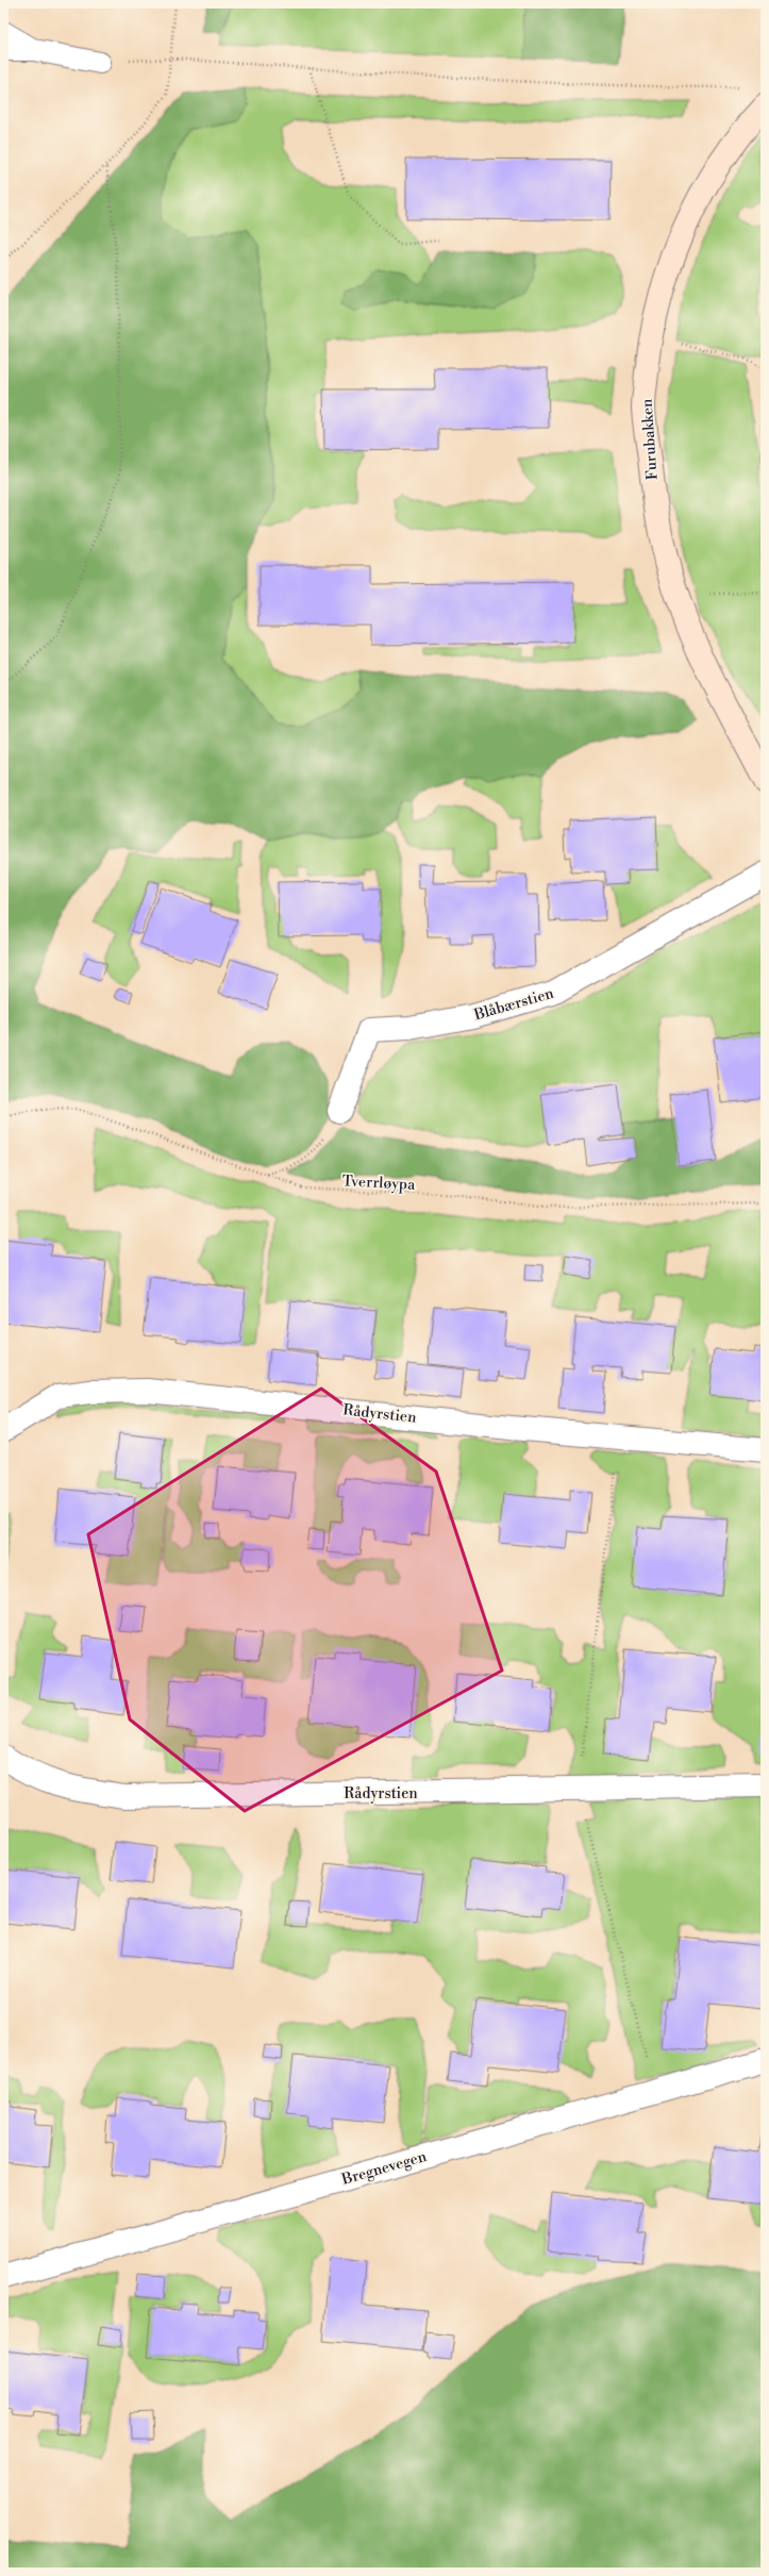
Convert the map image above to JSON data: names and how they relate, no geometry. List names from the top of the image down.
{
  "streets": {
    "street": [
      "Furubakken",
      "Blåbærstien",
      "Rådyrstien",
      "Bregnevegen"
    ],
    "path": ["Tverrløypa"]
  }
}
